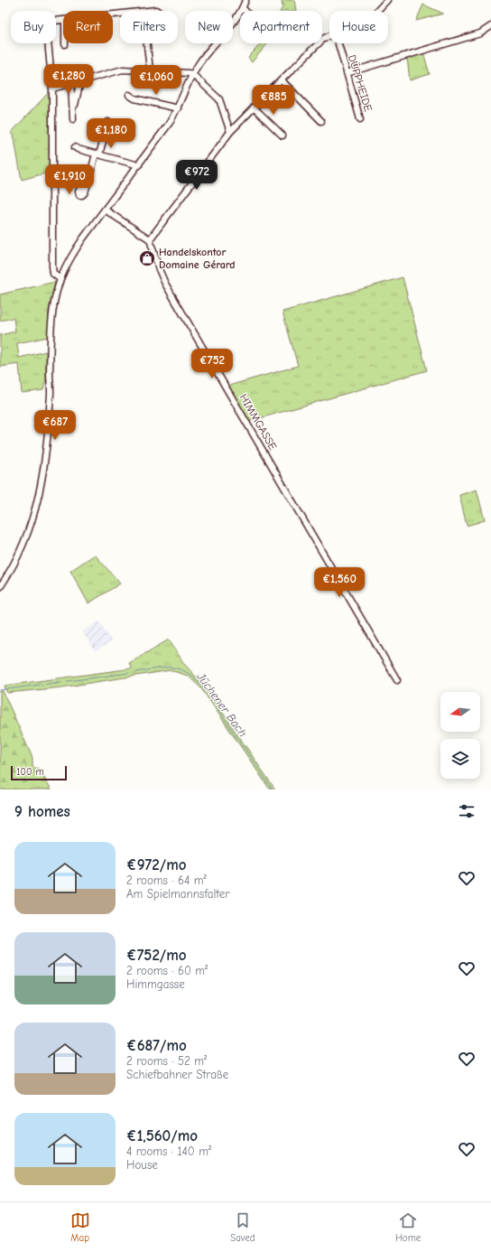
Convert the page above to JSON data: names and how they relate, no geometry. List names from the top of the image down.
{
  "streets": {
    "street": ["DÜPPHEIDE", "HIMMGASSE"]
  },
  "water": ["Jüchener Bach"],
  "places": {
    "shop": ["Handelskontor Domaine Gérard"]
  },
  "scale_bar": "100 m",
  "north": "left",
  "page": {
    "chip": [
      "Buy",
      "Rent",
      "Filters",
      "New",
      "Apartment",
      "House"
    ],
    "price": [
      "€1,280",
      "€1,060",
      "€885",
      "€1,180",
      "€972",
      "€1,910",
      "€752",
      "€687",
      "€1,560"
    ],
    "scale": "100 m",
    "heading": "9 homes",
    "list": [
      {
        "name": "€972/mo",
        "note": "2 rooms · 64 m² · Am Spielmannsfalter"
      },
      {
        "name": "€752/mo",
        "note": "2 rooms · 60 m² · Himmgasse"
      },
      {
        "name": "€687/mo",
        "note": "2 rooms · 52 m² · Schiefbahner Straße"
      },
      {
        "name": "€1,560/mo",
        "note": "4 rooms · 140 m² · House"
      }
    ],
    "tabs": ["Map", "Saved", "Home"]
  }
}
